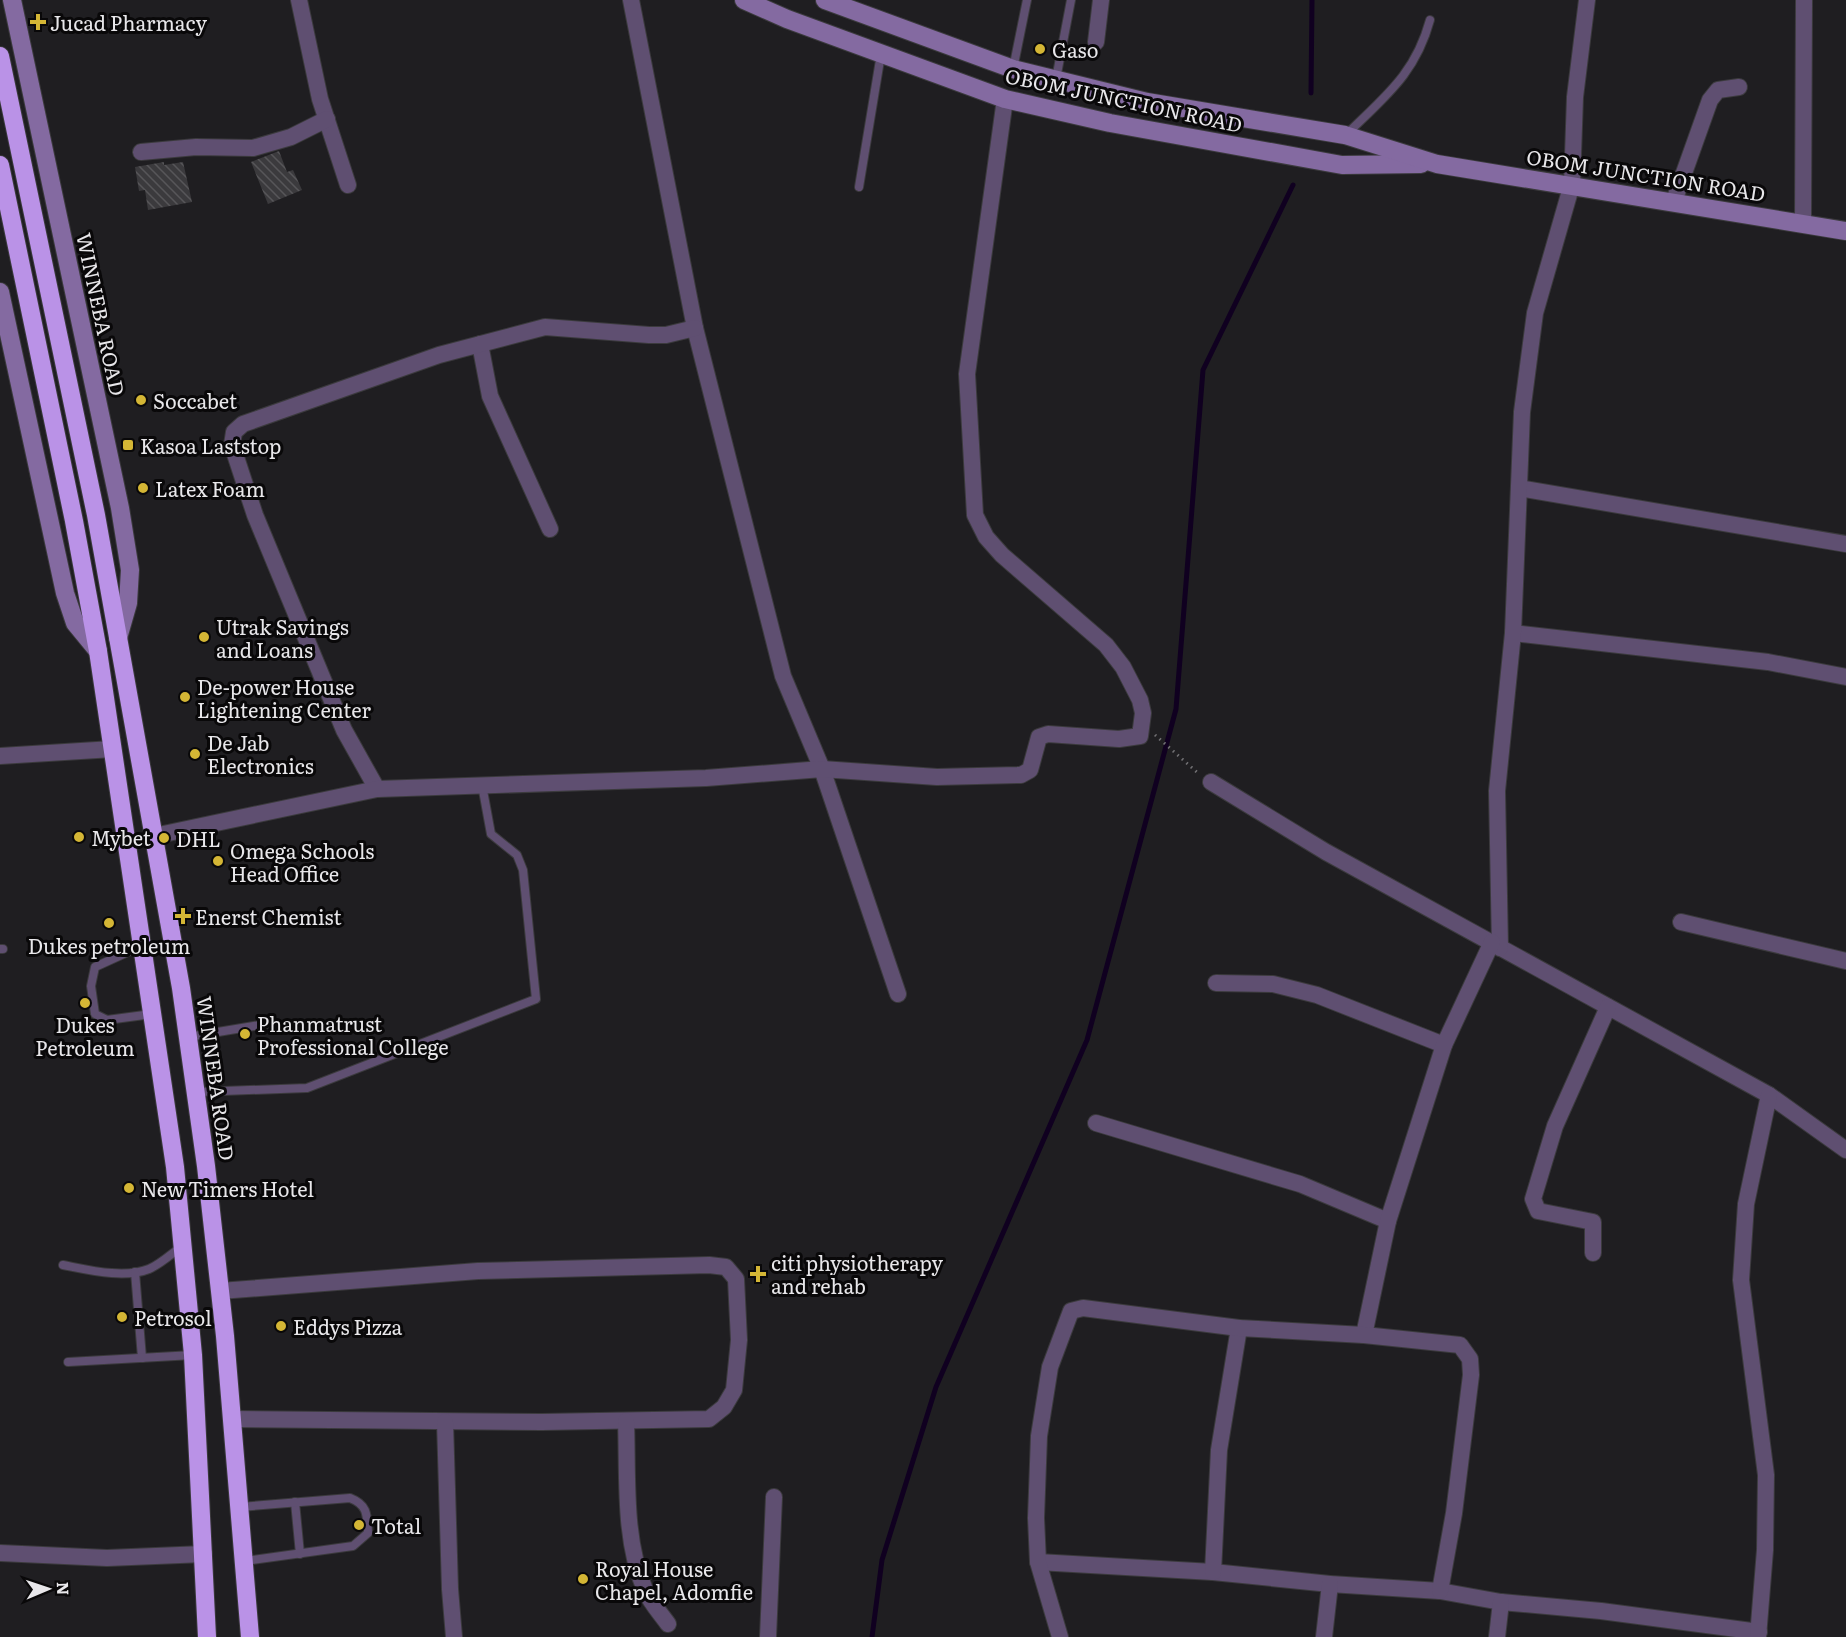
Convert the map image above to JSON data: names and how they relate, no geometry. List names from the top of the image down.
{
  "streets": {
    "highway": ["WINNEBA ROAD"],
    "main road": ["OBOM JUNCTION ROAD"]
  },
  "places": {
    "health": ["Jucad Pharmacy", "Enerst Chemist", "citi physiotherapy and rehab"],
    "other": [
      "Gaso",
      "Soccabet",
      "Latex Foam",
      "Utrak Savings and Loans",
      "De-power House Lightening Center",
      "De Jab Electronics",
      "Mybet",
      "DHL",
      "Omega Schools Head Office",
      "Dukes petroleum",
      "Dukes Petroleum",
      "Phanmatrust Professional College",
      "New Timers Hotel",
      "Petrosol",
      "Eddys Pizza",
      "Total",
      "Royal House Chapel, Adomfie"
    ],
    "transit": ["Kasoa Laststop"]
  },
  "north": "right"
}
